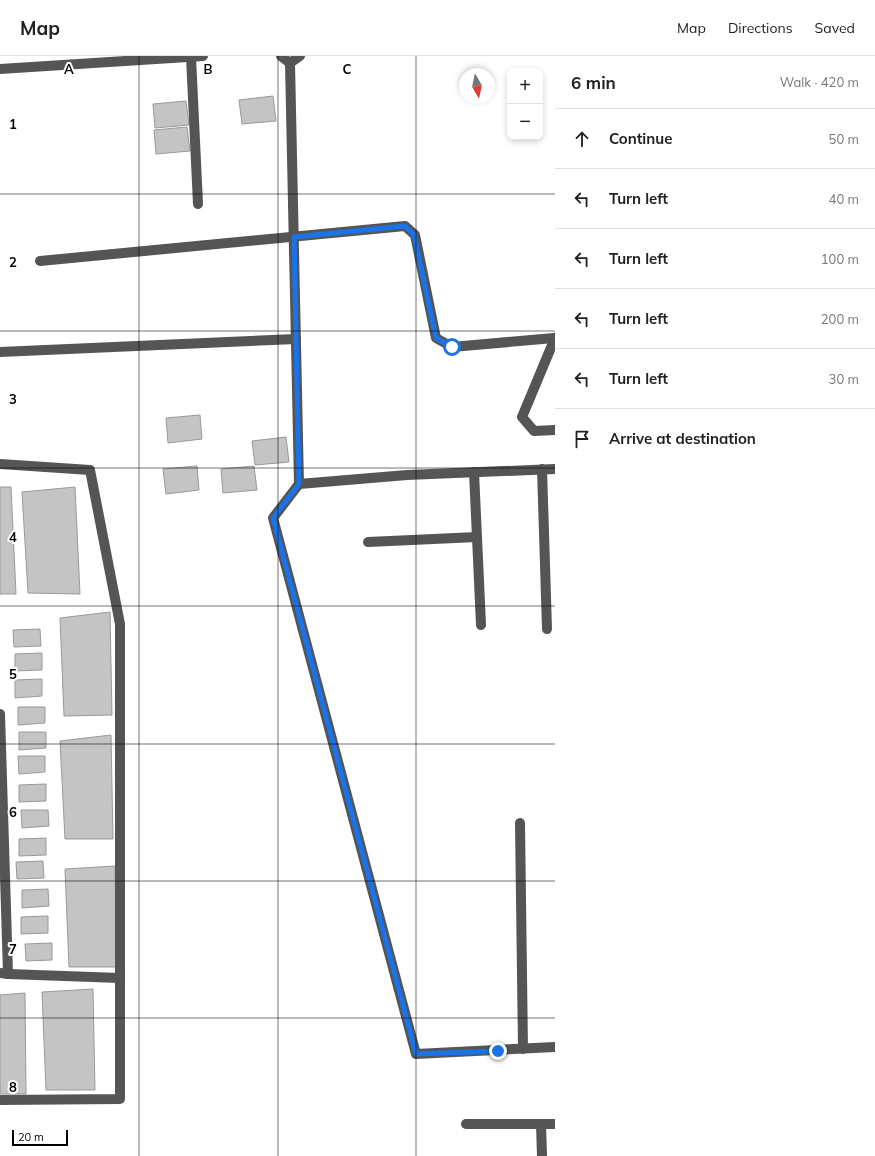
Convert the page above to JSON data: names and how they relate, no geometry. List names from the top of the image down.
{
  "scale_bar": "20 m",
  "north": "bottom",
  "page": {
    "header": "Map",
    "nav": ["Map", "Directions", "Saved"],
    "heading": ["6 min", "Walk · 420 m"],
    "map_buttons": ["+", "−"],
    "list": [
      ["Continue", "50 m"],
      ["Turn left", "40 m"],
      ["Turn left", "100 m"],
      ["Turn left", "200 m"],
      ["Turn left", "30 m"],
      "Arrive at destination"
    ],
    "scale": "20 m"
  },
  "grid": {
    "columns": ["A", "B", "C"],
    "rows": [
      "1",
      "2",
      "3",
      "4",
      "5",
      "6",
      "7",
      "8"
    ]
  }
}
